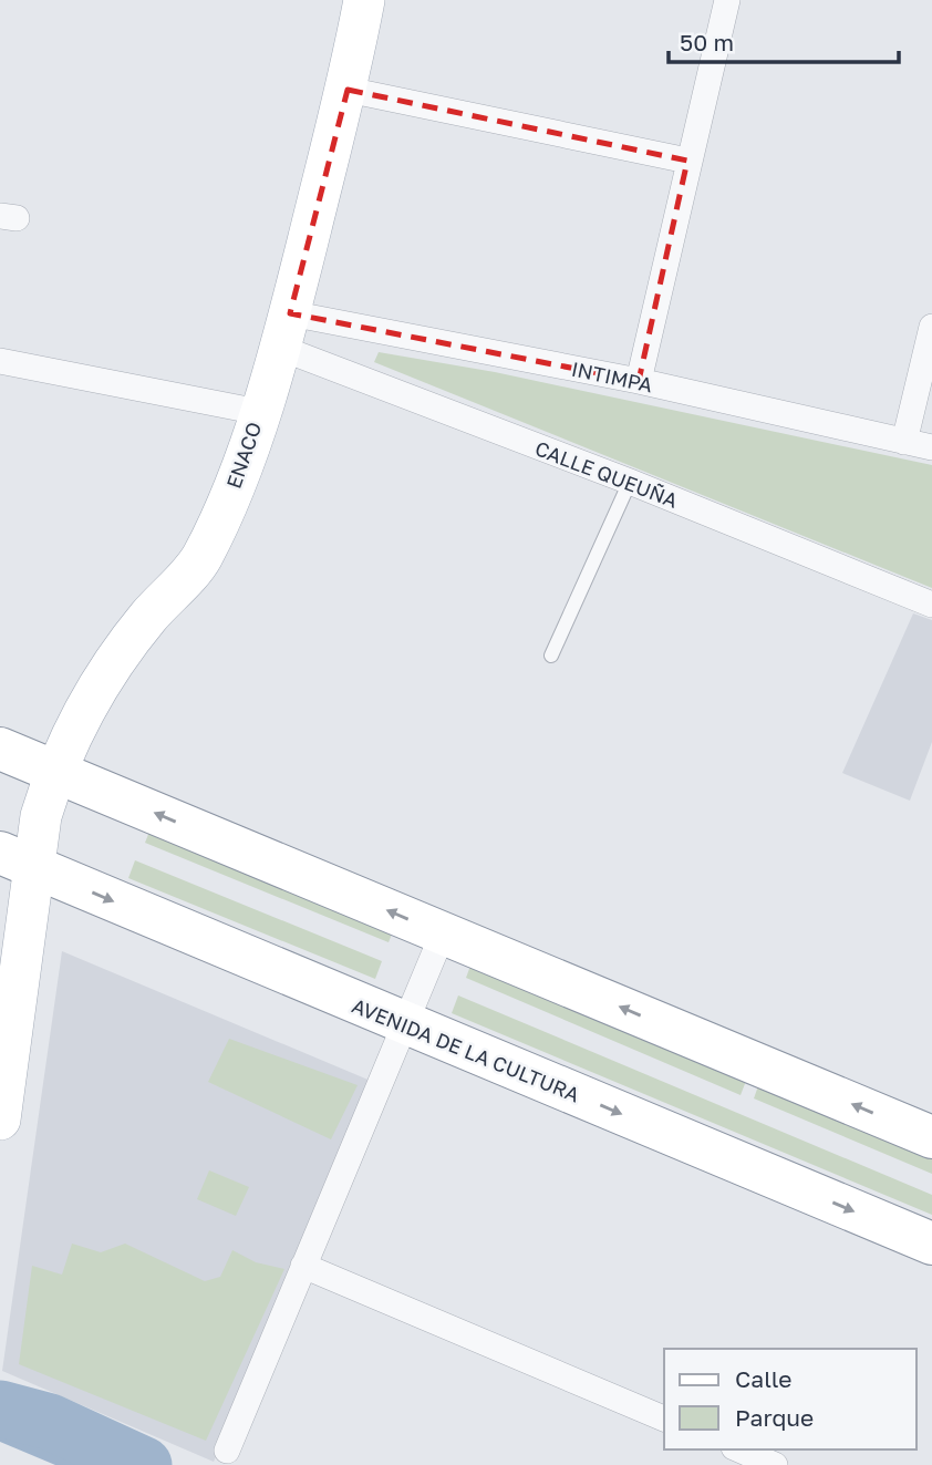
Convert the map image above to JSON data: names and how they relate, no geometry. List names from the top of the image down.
{
  "streets": {
    "highway": ["AVENIDA DE LA CULTURA"],
    "main road": ["ENACO"],
    "street": ["INTIMPA", "CALLE QUEUÑA"]
  },
  "crossings": [
    ["INTIMPA", "ENACO"],
    ["INTIMPA", "CALLE QUEUÑA"],
    ["ENACO", "CALLE QUEUÑA"],
    ["ENACO", "AVENIDA DE LA CULTURA"]
  ],
  "legend": ["Calle", "Parque"],
  "scale_bar": "50 m"
}
